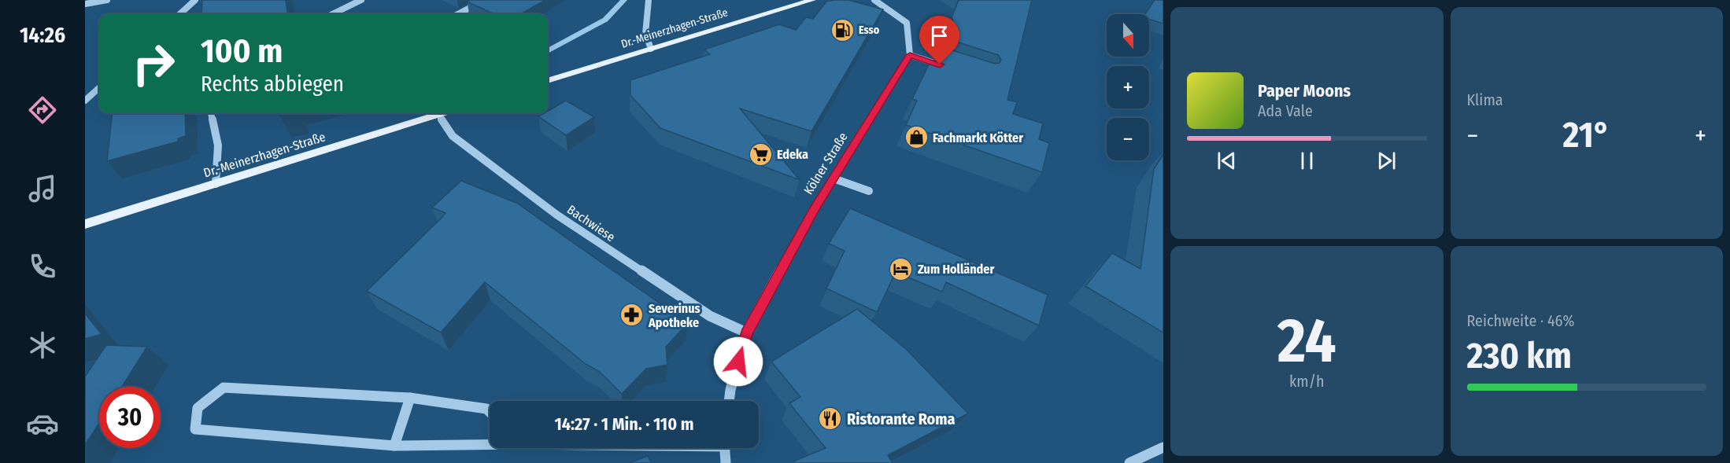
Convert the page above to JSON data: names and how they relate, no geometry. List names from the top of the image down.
{
  "streets": {
    "main road": ["Dr.-Meinerzhagen-Straße"],
    "street": ["Kölner Straße", "Bachwiese"]
  },
  "crossings": [
    ["Kölner Straße", "Bachwiese"]
  ],
  "places": {
    "fuel station": ["Esso"],
    "shop": ["Fachmarkt Kötter"],
    "supermarket": ["Edeka"],
    "hotel": ["Zum Holländer"],
    "pharmacy": ["Severinus Apotheke"],
    "restaurant": ["Ristorante Roma"]
  },
  "north": "bottom",
  "page": {
    "tabs": "14:26",
    "tile": [
      "Klima",
      ["24", "km/h"],
      ["Reichweite · 46%", "230 km"]
    ],
    "map_buttons": ["+", "−"],
    "turn": ["100 m", "Rechts abbiegen"],
    "song": ["Paper Moons", "Ada Vale"],
    "heat": ["−", "21°", "+"],
    "limit": "30",
    "trip": "14:27 · 1 Min. · 110 m"
  }
}
